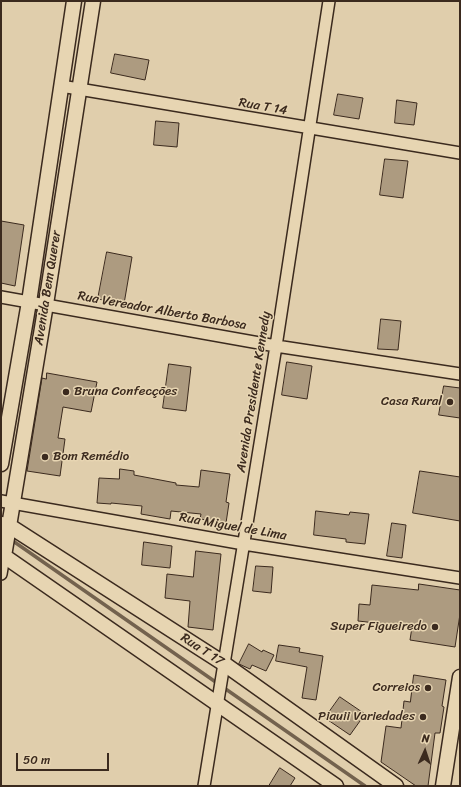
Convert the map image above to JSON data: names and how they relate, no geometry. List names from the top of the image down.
{
  "streets": {
    "street": [
      "Rua T 14",
      "Avenida Bem Querer",
      "Rua Vereador Alberto Barbosa",
      "Avenida Presidente Kennedy",
      "Rua Miguel de Lima",
      "Rua T 17"
    ]
  },
  "crossings": [
    ["Rua T 14", "Avenida Bem Querer"],
    ["Rua T 14", "Avenida Presidente Kennedy"],
    ["Avenida Bem Querer", "Rua Vereador Alberto Barbosa"],
    ["Avenida Bem Querer", "Rua Miguel de Lima"],
    ["Avenida Bem Querer", "Rua T 17"],
    ["Rua Vereador Alberto Barbosa", "Avenida Presidente Kennedy"],
    ["Avenida Presidente Kennedy", "Rua Miguel de Lima"],
    ["Avenida Presidente Kennedy", "Rua T 17"]
  ],
  "places": [
    "Bruna Confecções",
    "Casa Rural",
    "Bom Remédio",
    "Super Figueiredo",
    "Correios",
    "Piauii Variedades"
  ],
  "scale_bar": "50 m",
  "north": "top"
}
